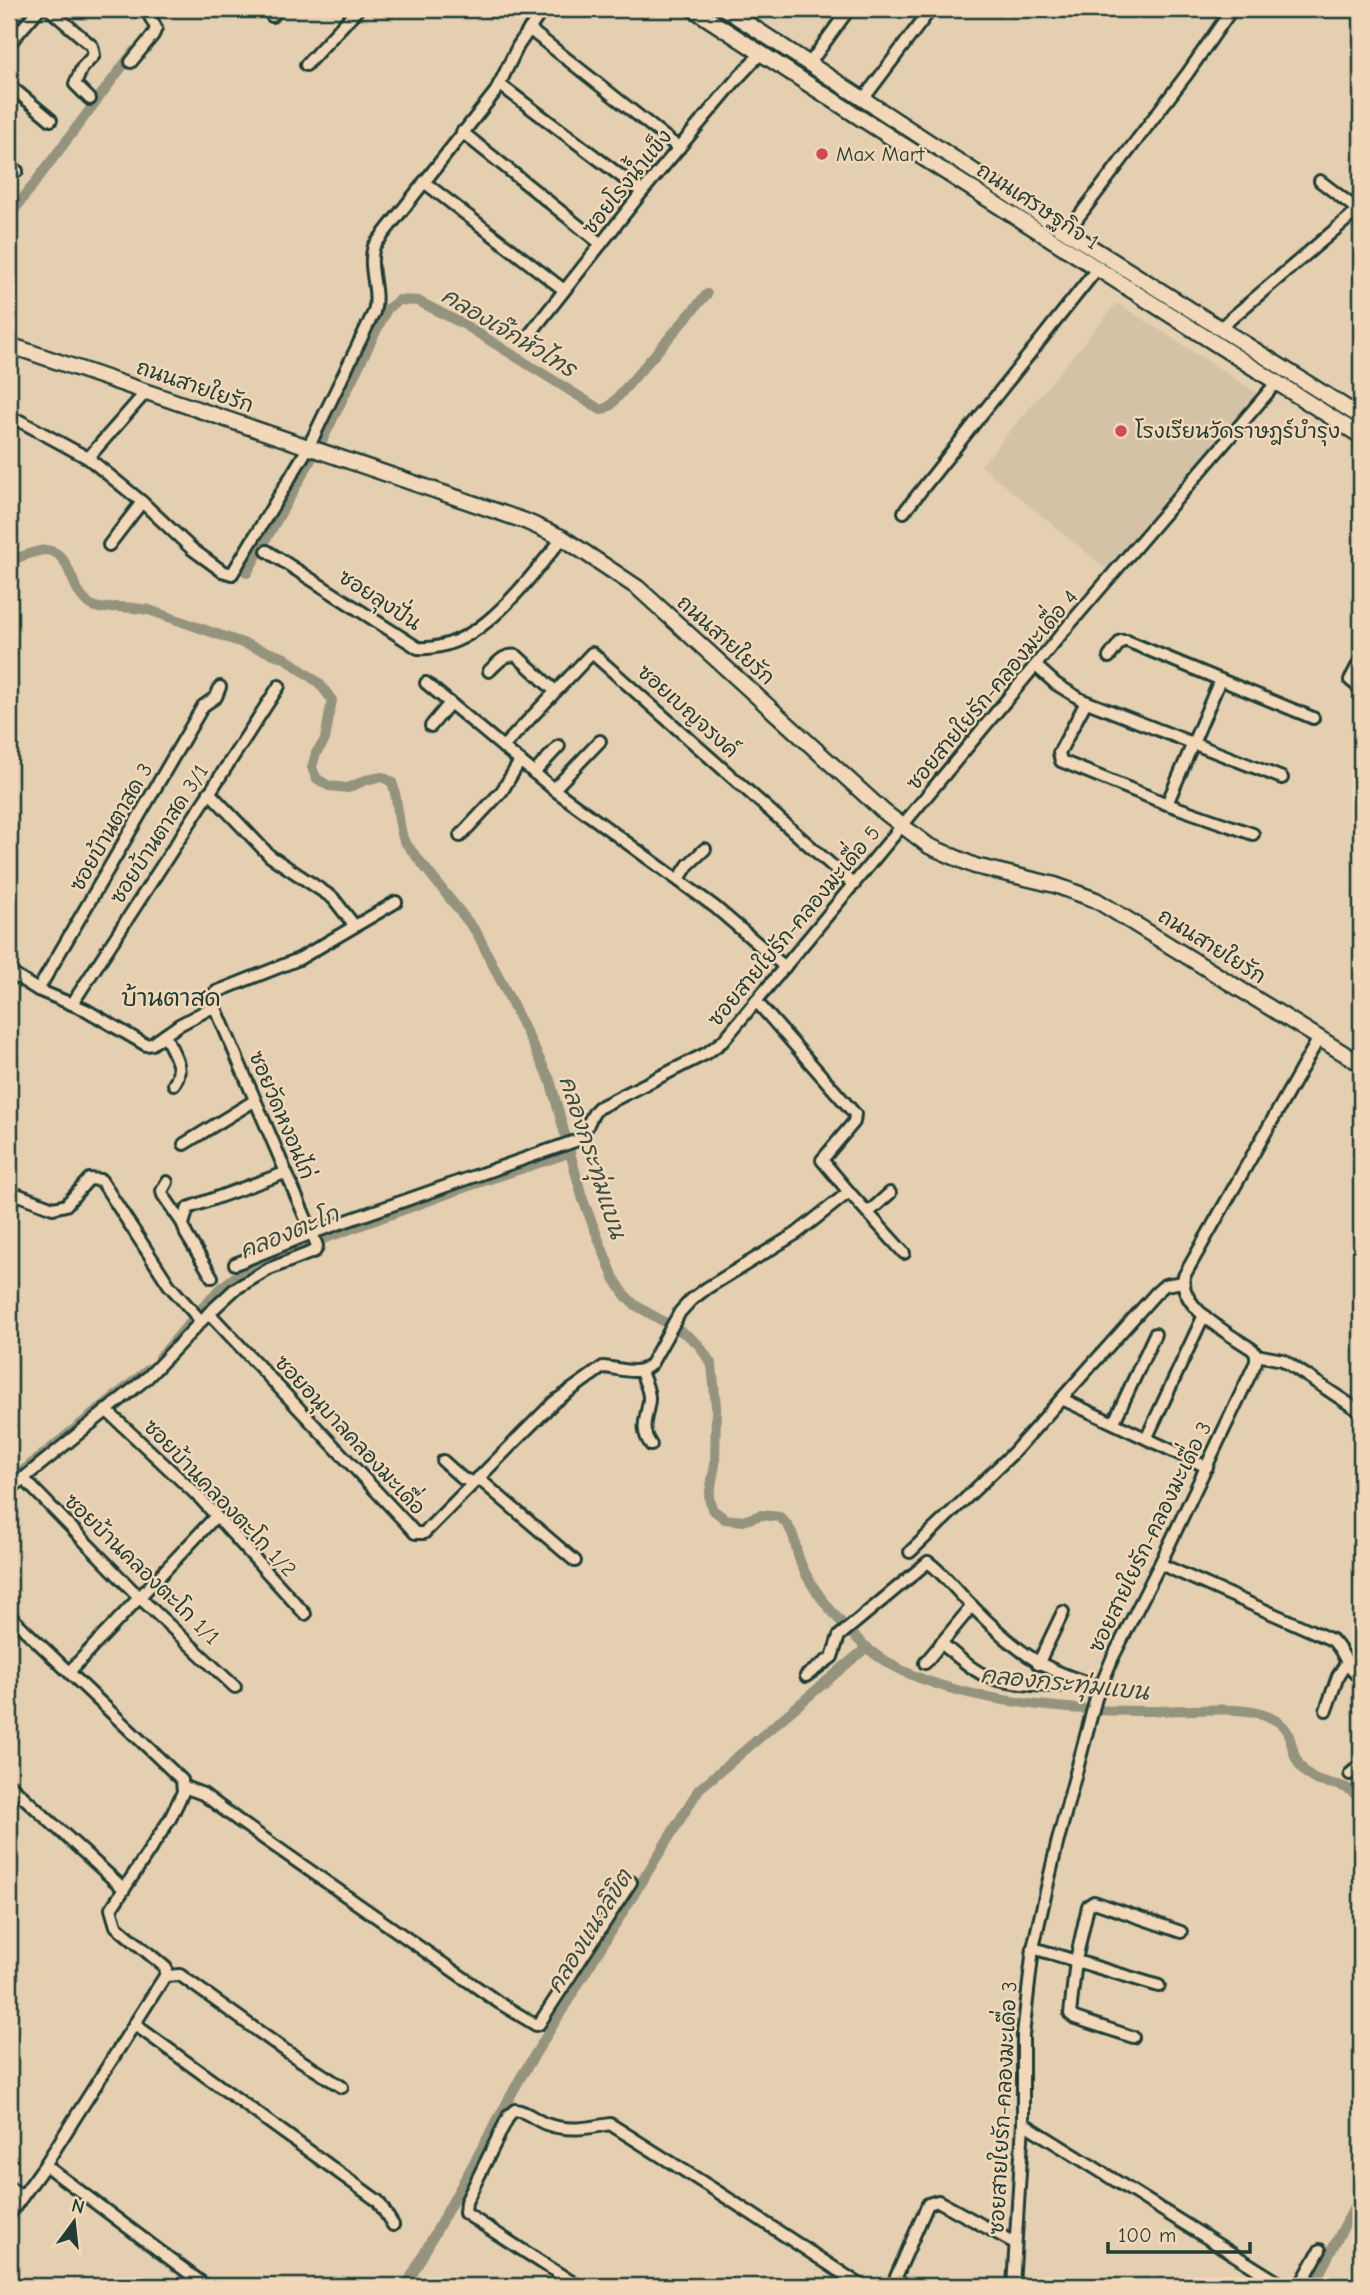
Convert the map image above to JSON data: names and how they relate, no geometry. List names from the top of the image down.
{
  "streets": {
    "street": [
      "ซอยโรงน้ำแข็ง",
      "ถนนเศรษฐกิจ 1",
      "ถนนสายใยรัก",
      "ซอยลุงปั่น",
      "ซอยสายใยรัก-คลองมะเดื่อ 4",
      "ซอยเบญจรงค์",
      "ซอยบ้านตาสด 3",
      "ซอยบ้านตาสด 3/1",
      "ซอยสายใยรัก-คลองมะเดื่อ 5",
      "ซอยวัดหงอนไก่",
      "ซอยอนุบาลคลองมะเดื่อ",
      "ซอยบ้านคลองตะโก 1/2",
      "ซอยสายใยรัก-คลองมะเดื่อ 3",
      "ซอยบ้านคลองตะโก 1/1"
    ]
  },
  "crossings": [
    ["ซอยโรงน้ำแข็ง", "ถนนเศรษฐกิจ 1"],
    ["ถนนเศรษฐกิจ 1", "ซอยสายใยรัก-คลองมะเดื่อ 4"],
    ["ถนนสายใยรัก", "ซอยลุงปั่น"],
    ["ถนนสายใยรัก", "ซอยสายใยรัก-คลองมะเดื่อ 4"],
    ["ถนนสายใยรัก", "ซอยสายใยรัก-คลองมะเดื่อ 5"],
    ["ซอยสายใยรัก-คลองมะเดื่อ 4", "ซอยสายใยรัก-คลองมะเดื่อ 5"],
    ["ซอยเบญจรงค์", "ซอยสายใยรัก-คลองมะเดื่อ 5"],
    ["ซอยสายใยรัก-คลองมะเดื่อ 5", "ซอยวัดหงอนไก่"]
  ],
  "districts": ["บ้านตาสด"],
  "water": [
    "คลองเจ๊กหัวไทร",
    "คลองกระทุ่มแบน",
    "คลองตะโก",
    "คลองแนวลิขิต"
  ],
  "places": ["Max Mart", "โรงเรียนวัดราษฎร์บํารุง"],
  "scale_bar": "100 m",
  "north": "top"
}
